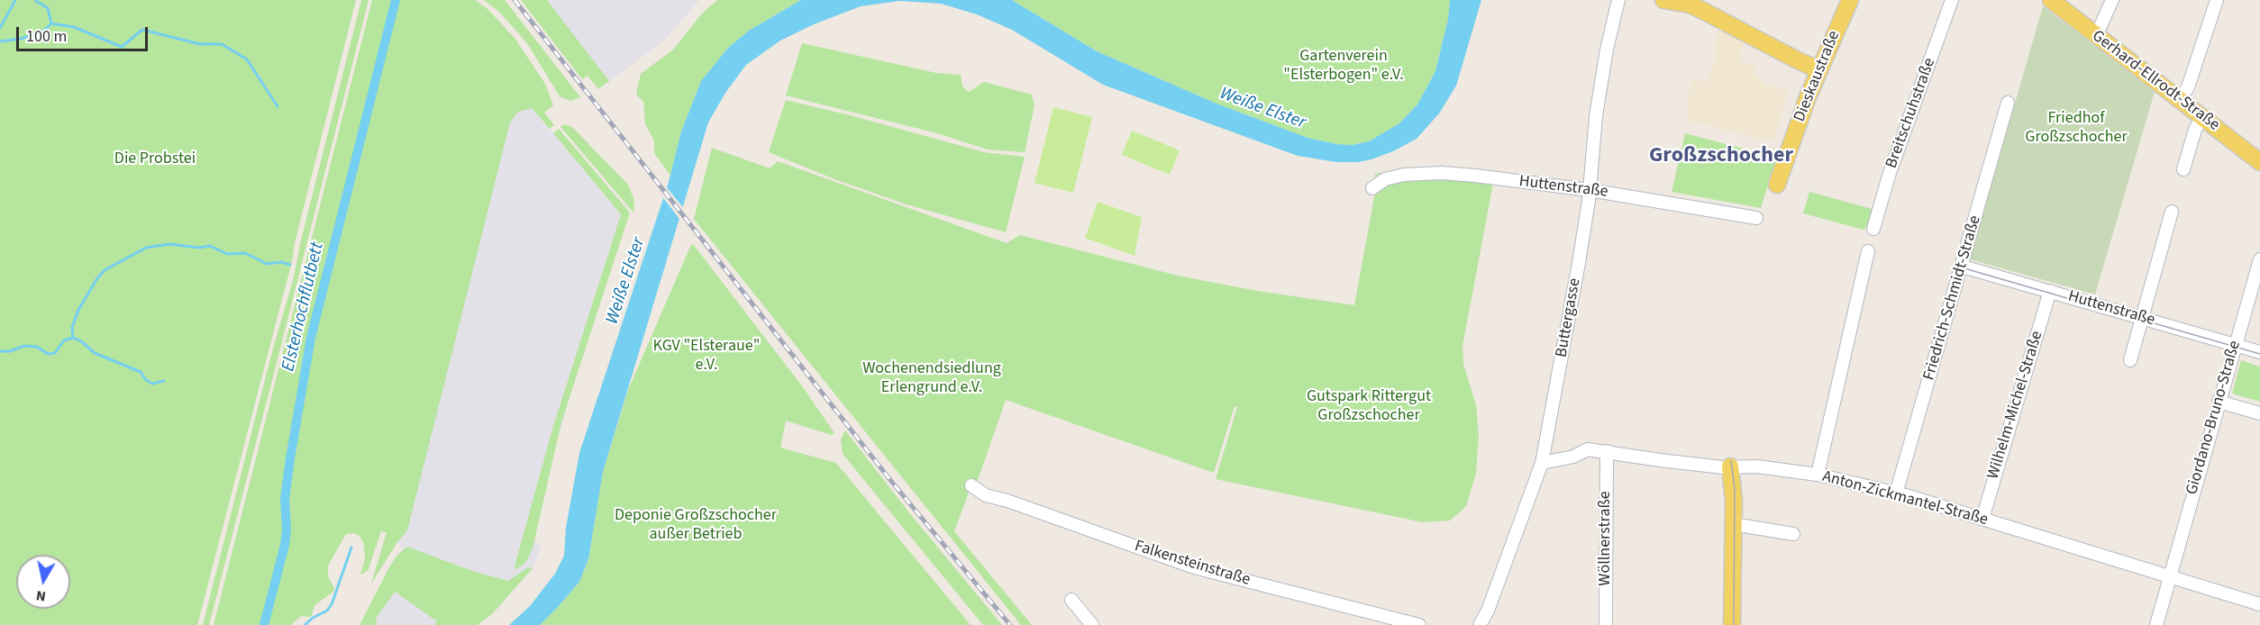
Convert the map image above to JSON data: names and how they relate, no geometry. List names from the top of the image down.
{
  "streets": {
    "main road": ["Dieskaustraße", "Gerhard-Ellrodt-Straße"],
    "street": [
      "Breitschuhstraße",
      "Huttenstraße",
      "Friedrich-Schmidt-Straße",
      "Buttergasse",
      "Wilhelm-Michel-Straße",
      "Giordano-Bruno-Straße",
      "Anton-Zickmantel-Straße",
      "Wöllnerstraße",
      "Falkensteinstraße"
    ]
  },
  "crossings": [
    ["Huttenstraße", "Friedrich-Schmidt-Straße"],
    ["Huttenstraße", "Buttergasse"],
    ["Huttenstraße", "Wilhelm-Michel-Straße"],
    ["Huttenstraße", "Giordano-Bruno-Straße"],
    ["Friedrich-Schmidt-Straße", "Anton-Zickmantel-Straße"],
    ["Buttergasse", "Anton-Zickmantel-Straße"],
    ["Wilhelm-Michel-Straße", "Anton-Zickmantel-Straße"],
    ["Giordano-Bruno-Straße", "Anton-Zickmantel-Straße"],
    ["Anton-Zickmantel-Straße", "Wöllnerstraße"]
  ],
  "districts": ["Großzschocher"],
  "water": ["Weiße Elster", "Elsterhochflutbett"],
  "parks": [
    "Gartenverein \"Elsterbogen\" e.V.",
    "Friedhof Großzschocher",
    "Die Probstei",
    "KGV \"Elsteraue\" e.V.",
    "Wochenendsiedlung Erlengrund e.V.",
    "Gutspark Rittergut Großzschocher",
    "Deponie Großzschocher außer Betrieb"
  ],
  "scale_bar": "100 m",
  "north": "bottom"
}
